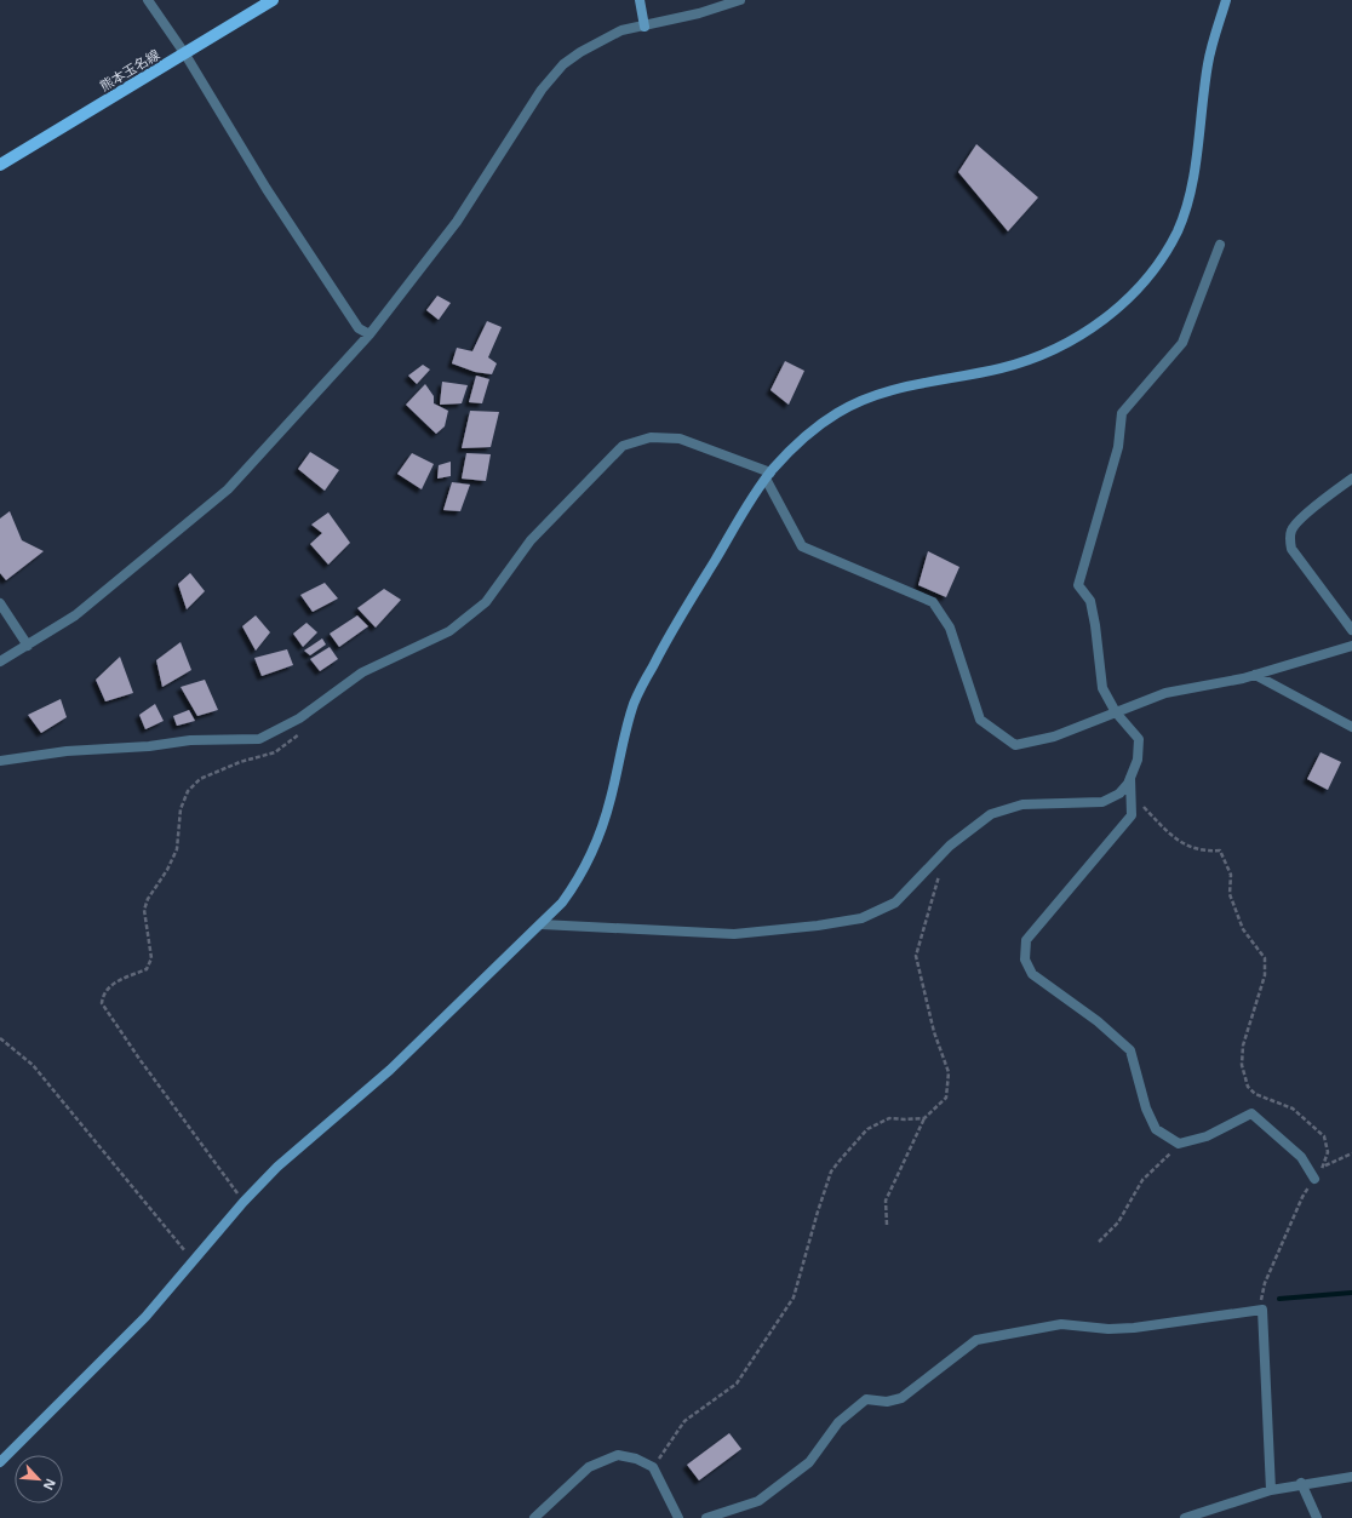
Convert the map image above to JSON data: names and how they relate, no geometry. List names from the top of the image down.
{
  "streets": {
    "main road": ["熊本玉名線"]
  },
  "north": "bottom right"
}
